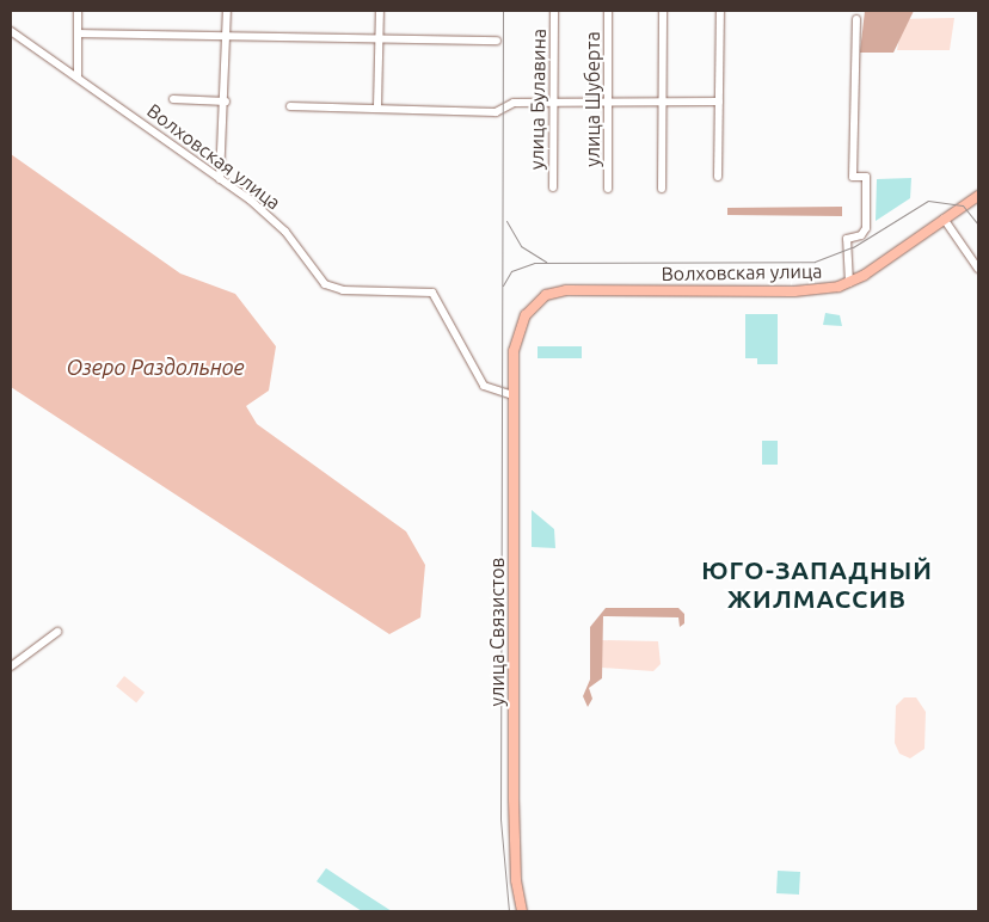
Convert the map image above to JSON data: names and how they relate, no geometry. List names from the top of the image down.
{
  "streets": {
    "main road": ["Волховская улица", "улица Связистов"],
    "street": ["улица Булавина", "улица Шуберта"]
  },
  "crossings": [
    ["Волховская улица", "улица Связистов"]
  ],
  "districts": ["ЮГО-ЗАПАДНЫЙ ЖИЛМАССИВ"],
  "water": ["Озеро Раздольное"]
}
